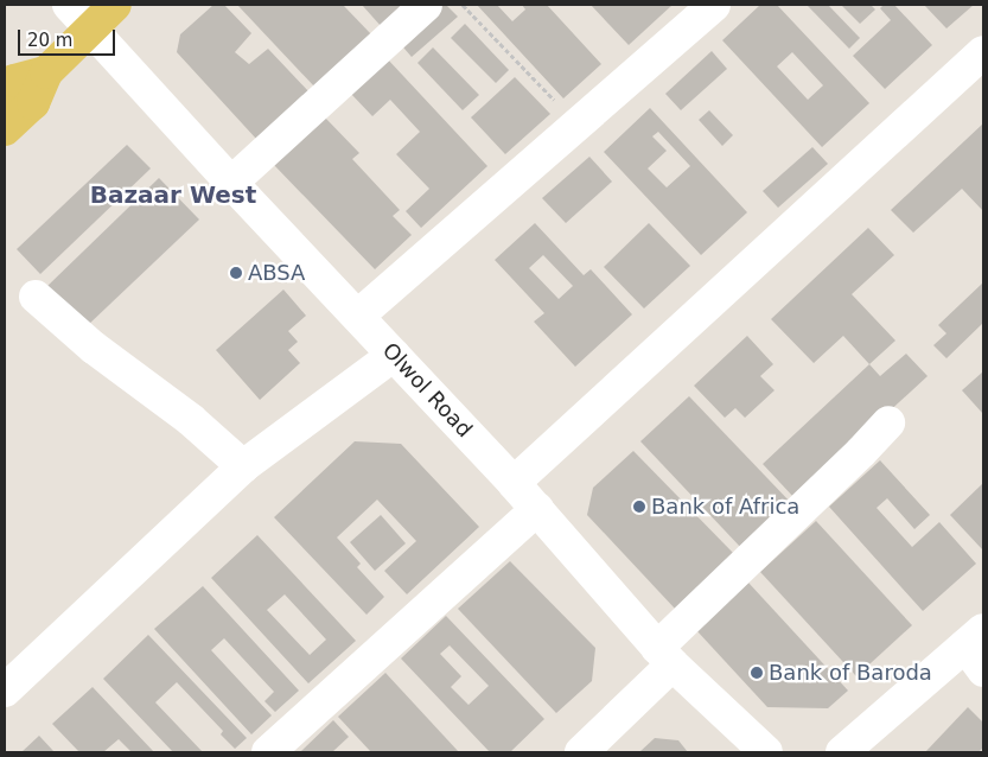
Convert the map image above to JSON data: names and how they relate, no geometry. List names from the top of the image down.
{
  "streets": {
    "street": ["Olwol Road"]
  },
  "districts": ["Bazaar West"],
  "places": ["ABSA", "Bank of Africa", "Bank of Baroda"],
  "scale_bar": "20 m"
}
